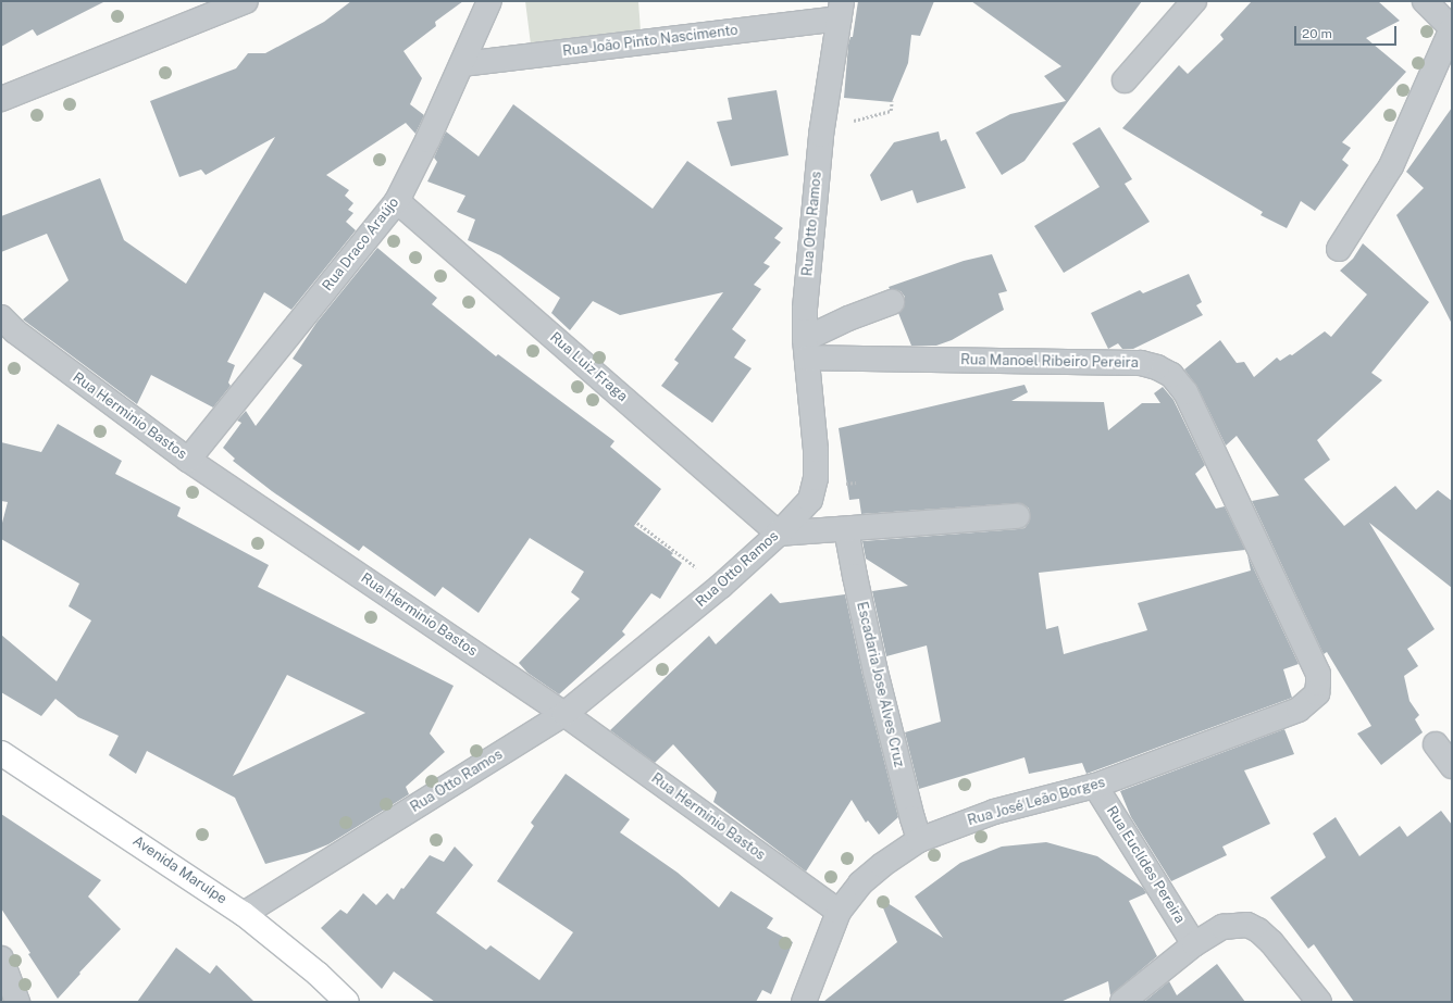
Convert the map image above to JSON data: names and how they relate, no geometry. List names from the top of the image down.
{
  "streets": {
    "main road": ["Avenida Maruípe"],
    "street": [
      "Rua João Pinto Nascimento",
      "Rua Otto Ramos",
      "Rua Draco Araújo",
      "Rua Manoel Ribeiro Pereira",
      "Rua Luiz Fraga",
      "Rua Herminio Bastos",
      "Escadaria Jose Alves Cruz",
      "Rua José Leão Borges",
      "Rua Euclídes Pereira"
    ]
  },
  "crossings": [
    ["Rua João Pinto Nascimento", "Rua Otto Ramos"],
    ["Rua João Pinto Nascimento", "Rua Draco Araújo"],
    ["Rua Otto Ramos", "Rua Manoel Ribeiro Pereira"],
    ["Rua Otto Ramos", "Rua Luiz Fraga"],
    ["Rua Otto Ramos", "Rua Herminio Bastos"],
    ["Rua Otto Ramos", "Avenida Maruípe"],
    ["Rua Draco Araújo", "Rua Luiz Fraga"],
    ["Rua Draco Araújo", "Rua Herminio Bastos"],
    ["Rua Manoel Ribeiro Pereira", "Rua José Leão Borges"],
    ["Rua Herminio Bastos", "Rua José Leão Borges"],
    ["Escadaria Jose Alves Cruz", "Rua José Leão Borges"],
    ["Rua José Leão Borges", "Rua Euclídes Pereira"]
  ],
  "scale_bar": "20 m"
}
